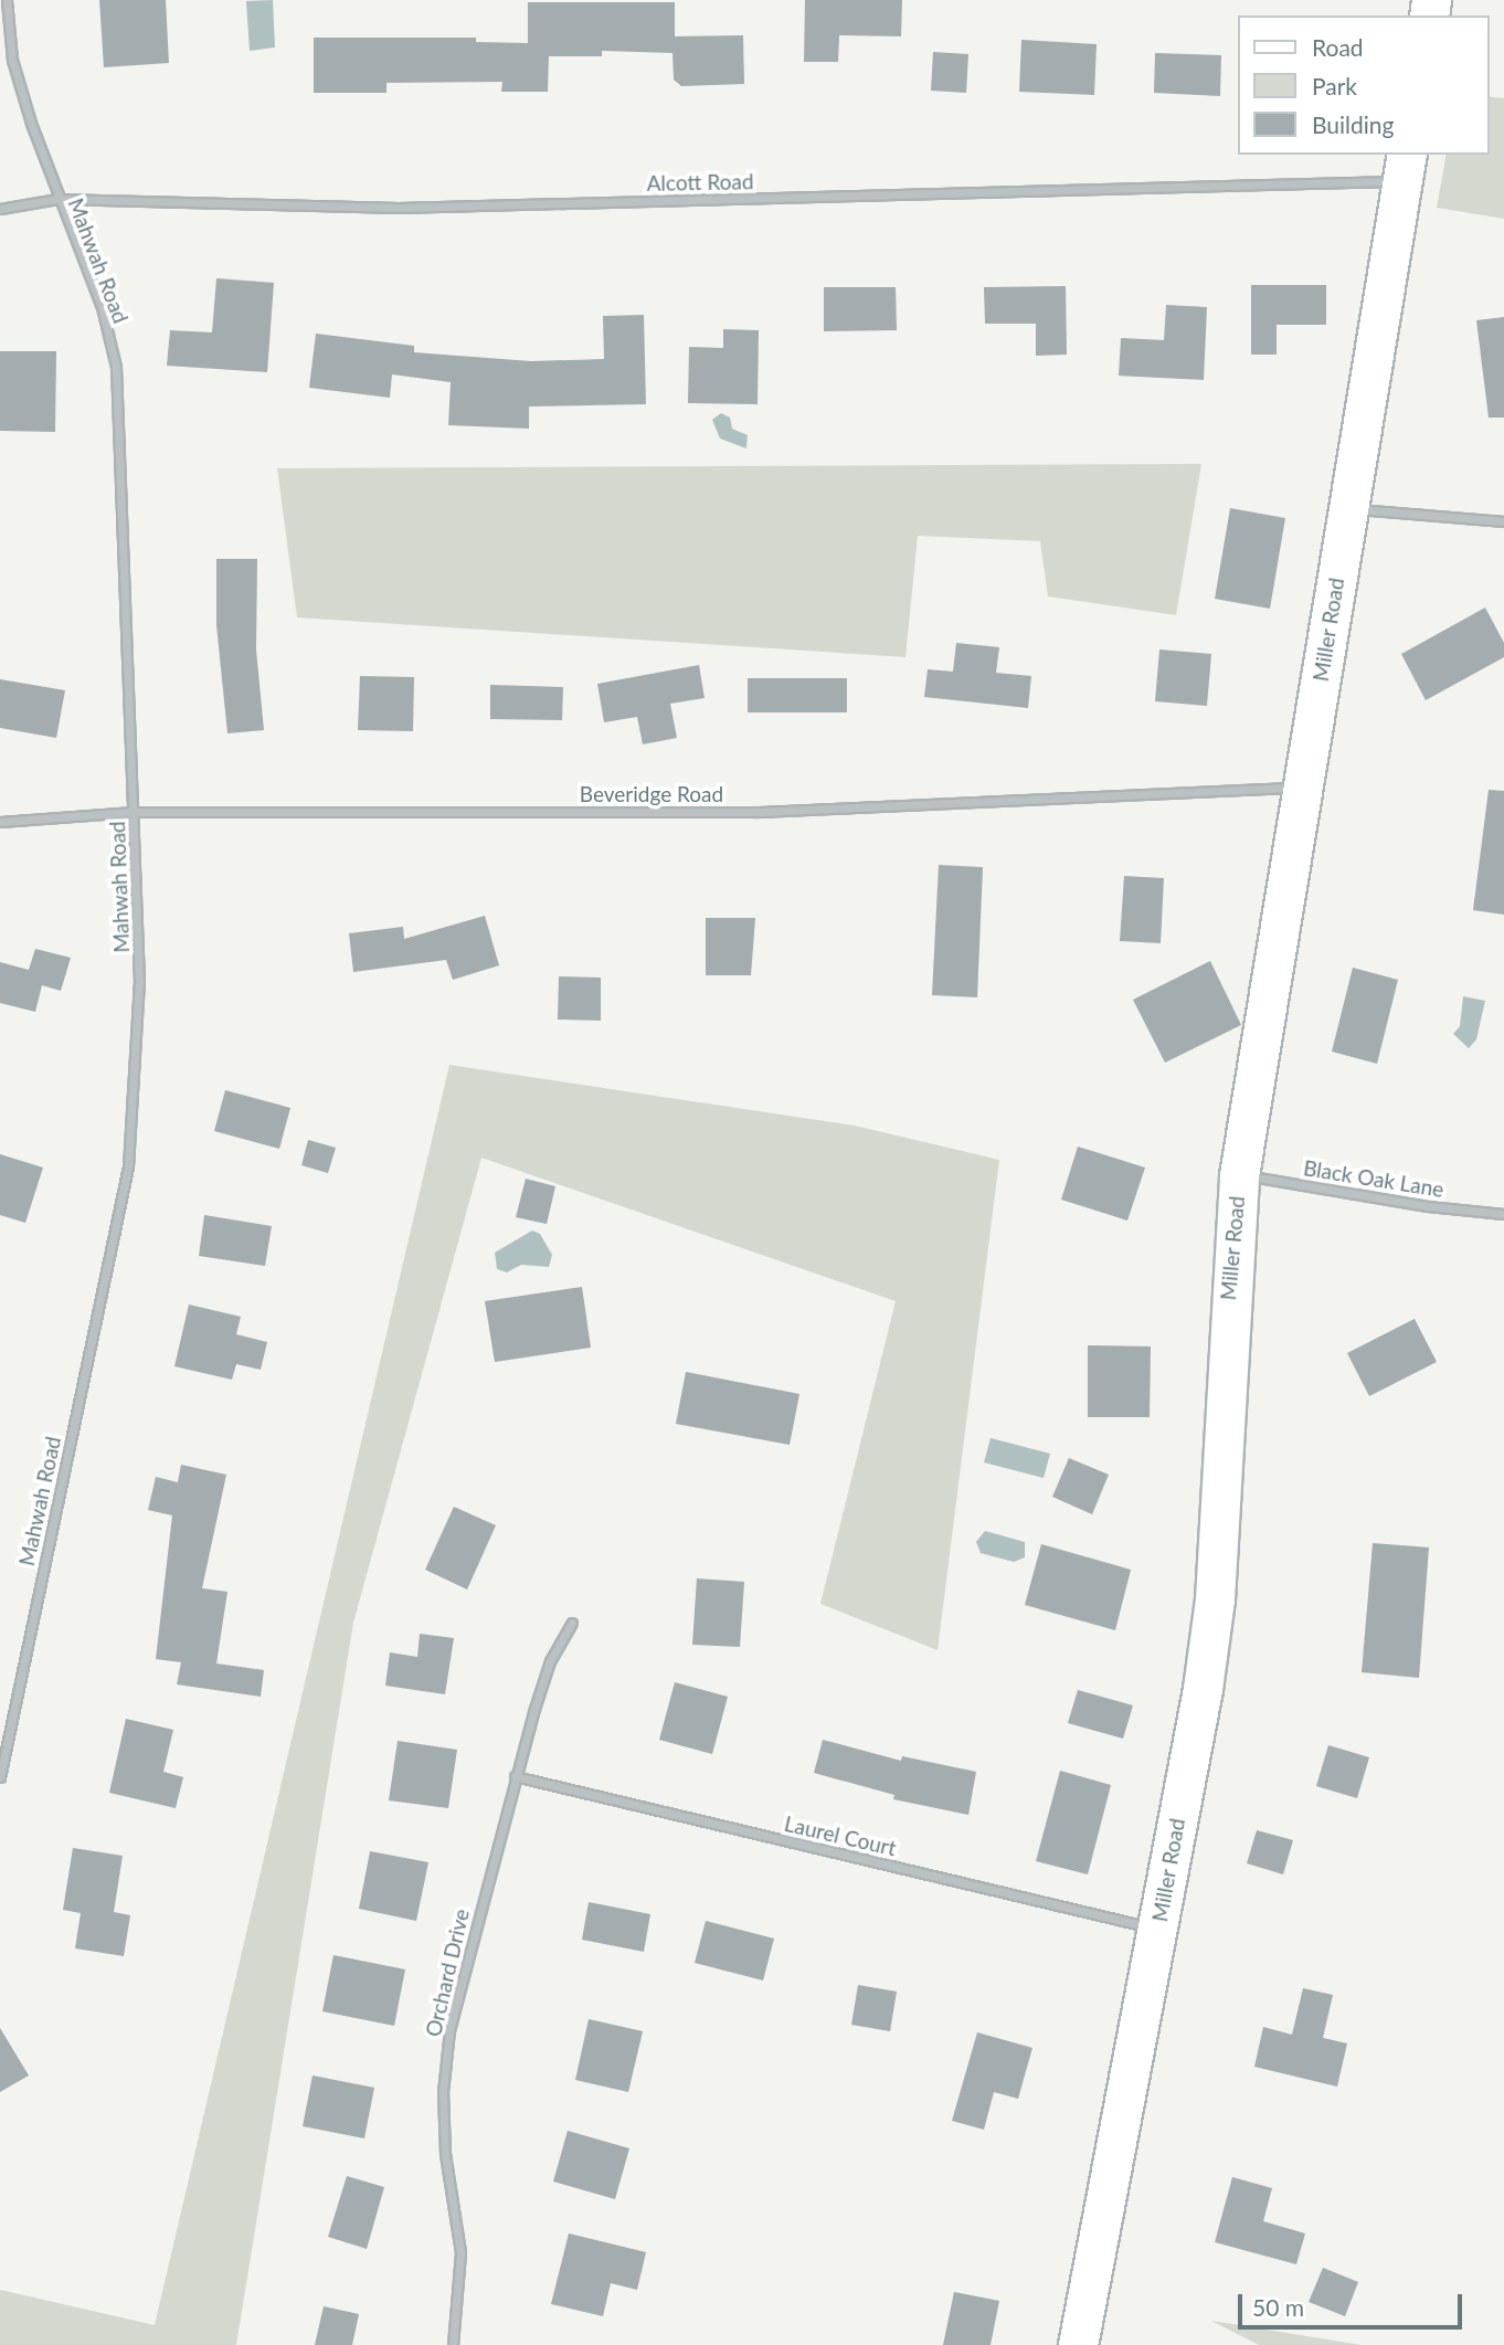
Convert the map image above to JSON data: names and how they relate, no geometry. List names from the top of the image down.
{
  "streets": {
    "street": [
      "Alcott Road",
      "Mahwah Road",
      "Miller Road",
      "Beveridge Road",
      "Black Oak Lane",
      "Laurel Court",
      "Orchard Drive"
    ]
  },
  "crossings": [
    ["Alcott Road", "Mahwah Road"],
    ["Alcott Road", "Miller Road"],
    ["Mahwah Road", "Beveridge Road"],
    ["Miller Road", "Beveridge Road"],
    ["Miller Road", "Black Oak Lane"],
    ["Miller Road", "Laurel Court"],
    ["Laurel Court", "Orchard Drive"]
  ],
  "legend": ["Road", "Park", "Building"],
  "scale_bar": "50 m"
}
